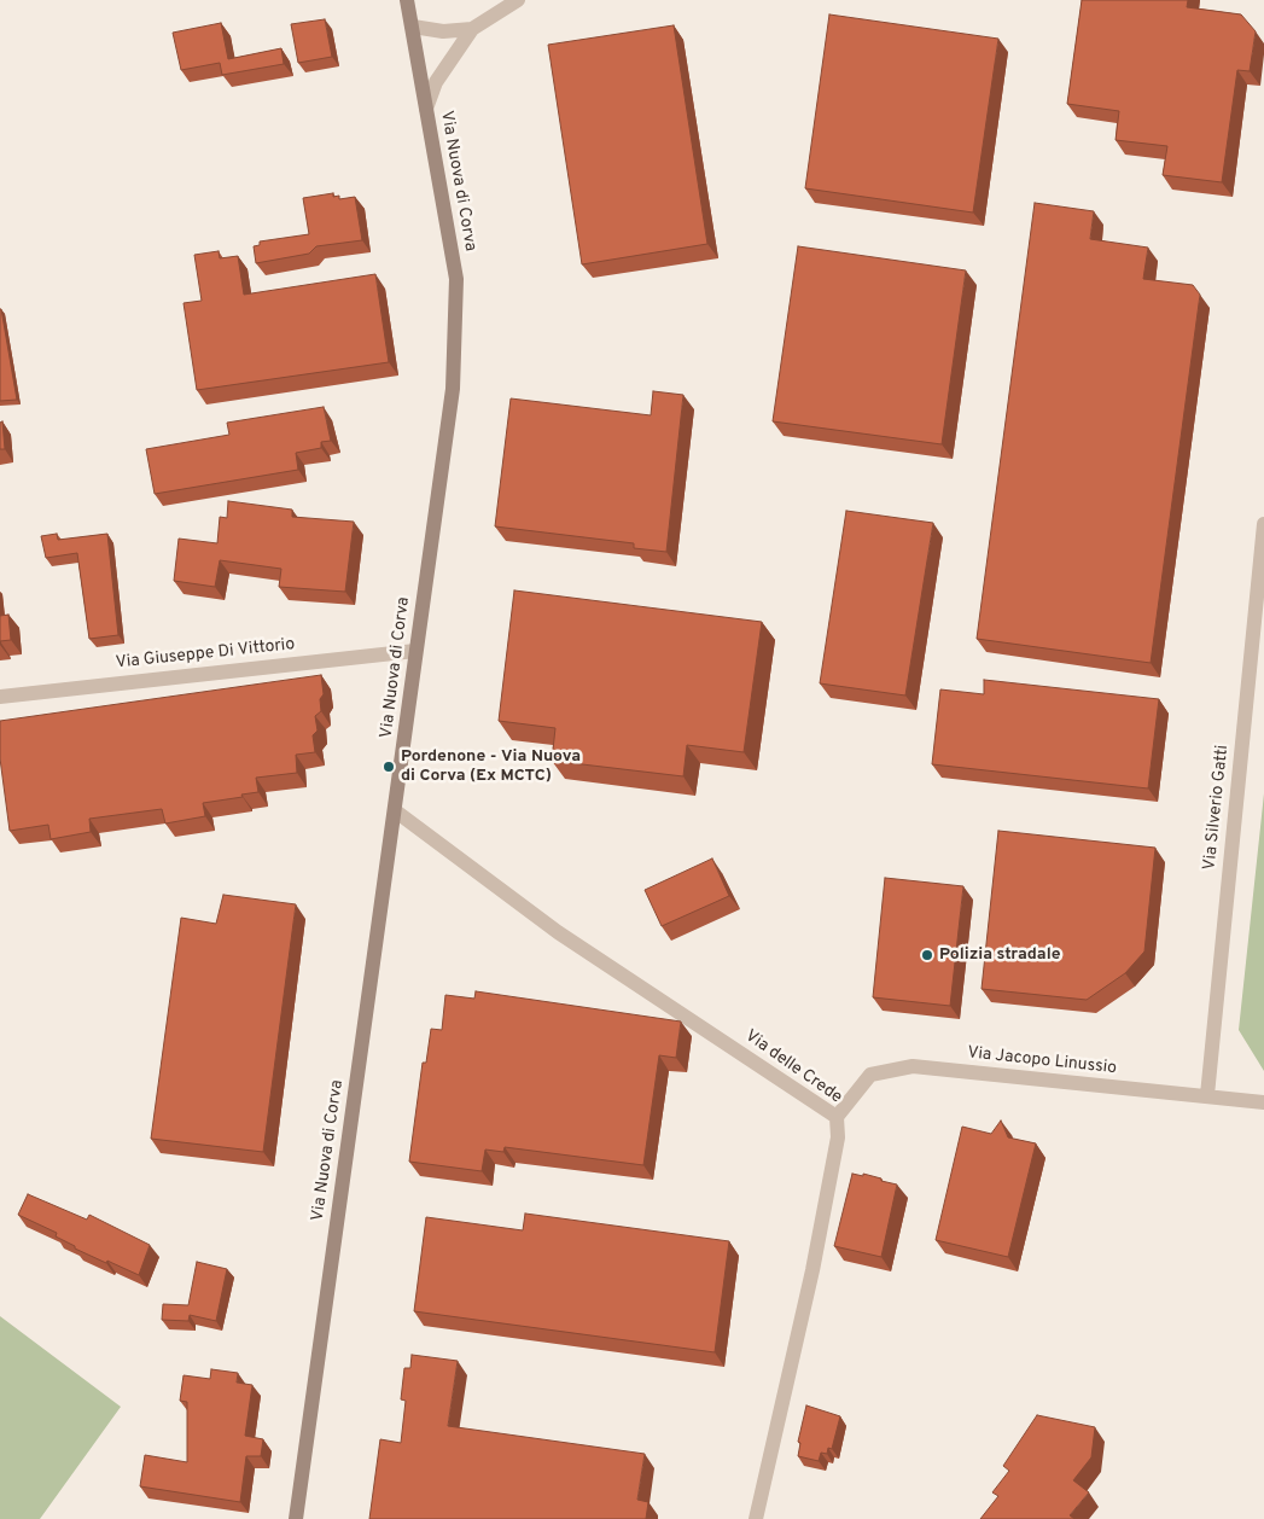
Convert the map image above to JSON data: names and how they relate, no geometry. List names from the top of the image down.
{
  "streets": {
    "main road": ["Via Nuova di Corva"],
    "street": [
      "Via Giuseppe Di Vittorio",
      "Via Silverio Gatti",
      "Via Jacopo Linussio",
      "Via delle Crede"
    ]
  },
  "crossings": [
    ["Via Nuova di Corva", "Via Giuseppe Di Vittorio"],
    ["Via Nuova di Corva", "Via delle Crede"],
    ["Via Silverio Gatti", "Via Jacopo Linussio"],
    ["Via Jacopo Linussio", "Via delle Crede"]
  ],
  "places": ["Pordenone - Via Nuova di Corva (Ex MCTC)", "Polizia stradale"]
}
